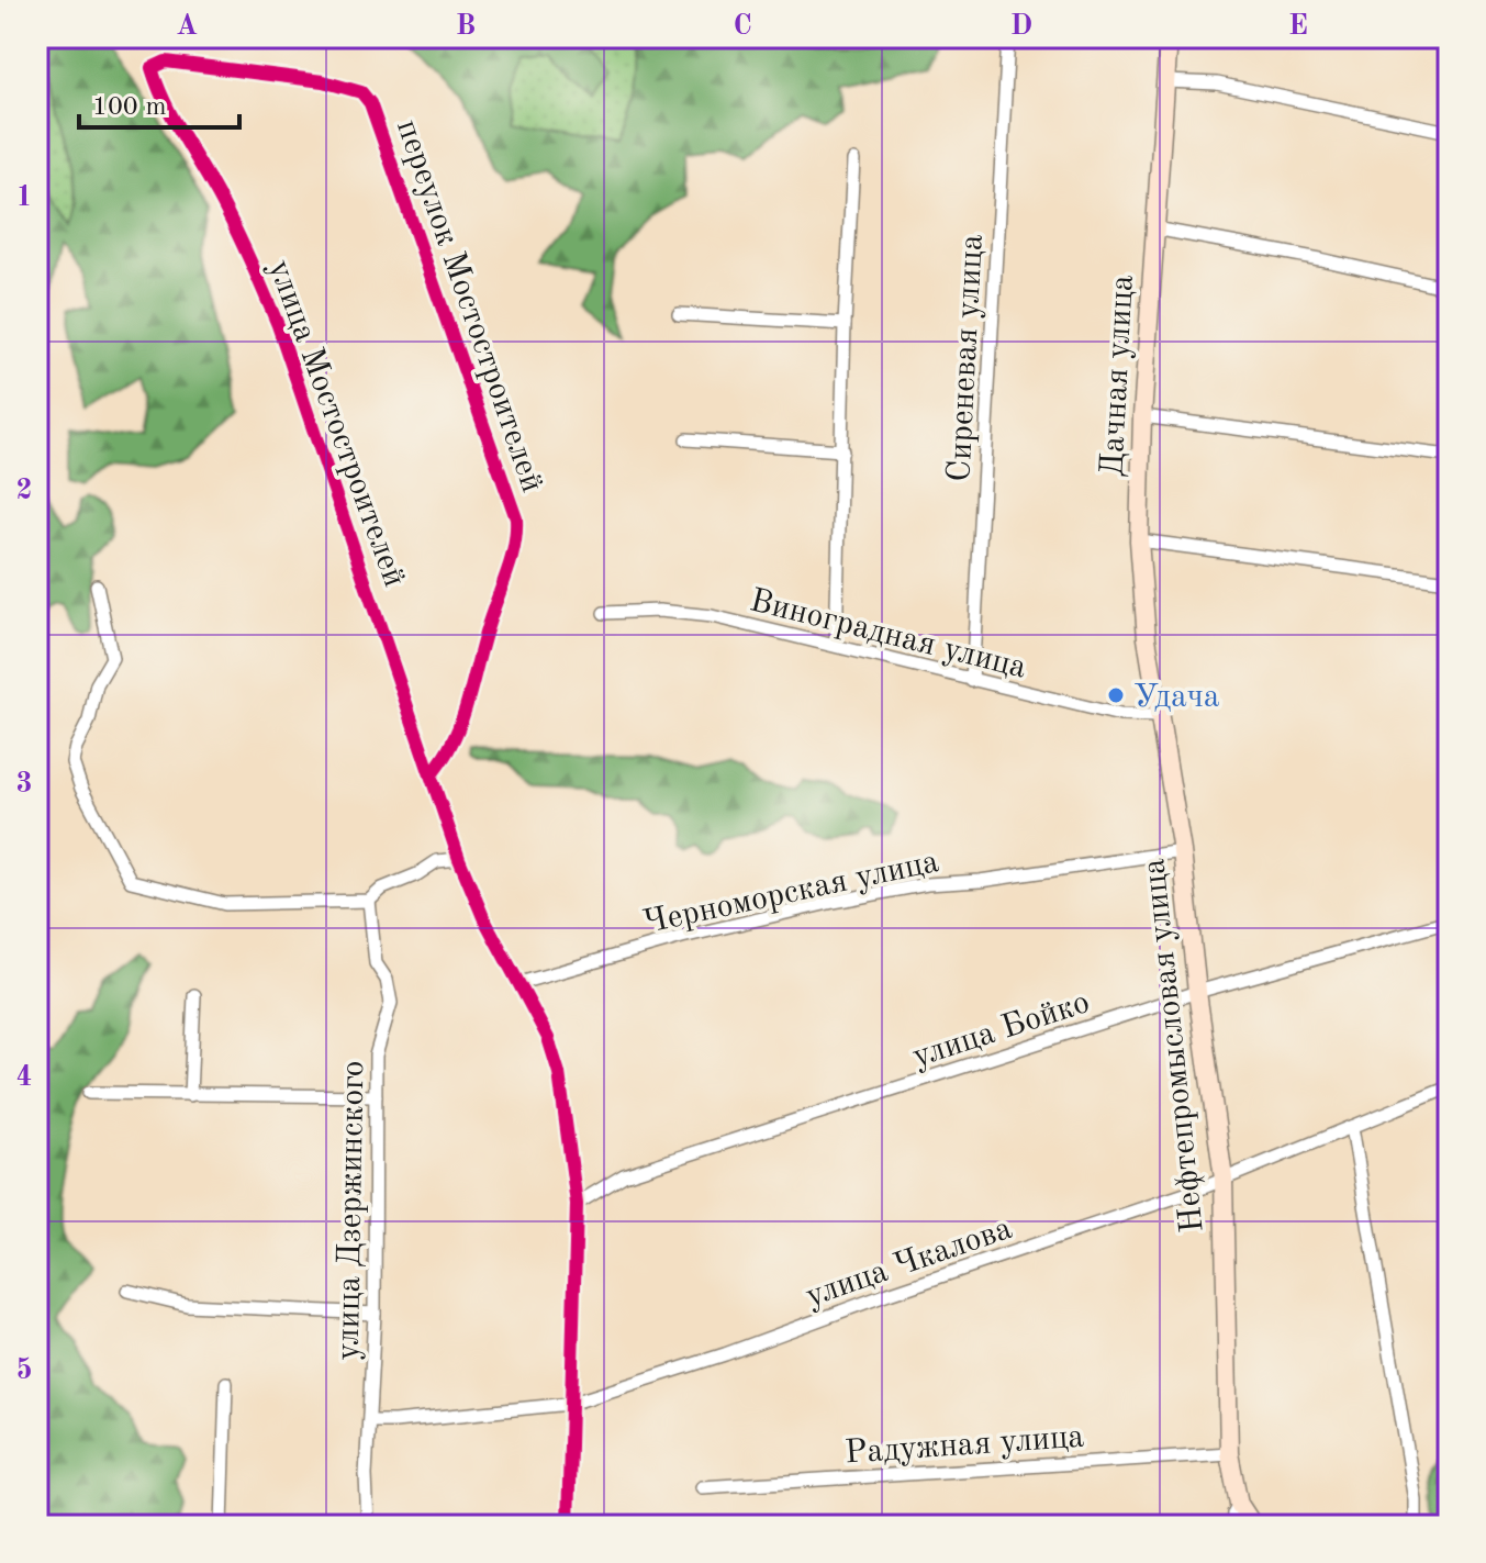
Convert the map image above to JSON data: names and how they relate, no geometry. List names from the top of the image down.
{
  "streets": {
    "main road": ["Дачная улица", "Нефтепромысловая улица"],
    "street": [
      "переулок Мостостроителей",
      "Сиреневая улица",
      "улица Мостостроителей",
      "Виноградная улица",
      "Черноморская улица",
      "улица Бойко",
      "улица Дзержинского",
      "улица Чкалова",
      "Радужная улица"
    ]
  },
  "crossings": [
    ["переулок Мостостроителей", "улица Мостостроителей"],
    ["Сиреневая улица", "Виноградная улица"],
    ["Дачная улица", "Виноградная улица"],
    ["Дачная улица", "Нефтепромысловая улица"],
    ["Виноградная улица", "Нефтепромысловая улица"],
    ["Черноморская улица", "Нефтепромысловая улица"],
    ["улица Бойко", "Нефтепромысловая улица"],
    ["Нефтепромысловая улица", "улица Чкалова"],
    ["Нефтепромысловая улица", "Радужная улица"],
    ["улица Дзержинского", "улица Чкалова"]
  ],
  "places": ["Удача"],
  "scale_bar": "100 m",
  "grid": {
    "columns": [
      "A",
      "B",
      "C",
      "D",
      "E"
    ],
    "rows": [
      "1",
      "2",
      "3",
      "4",
      "5"
    ]
  }
}
